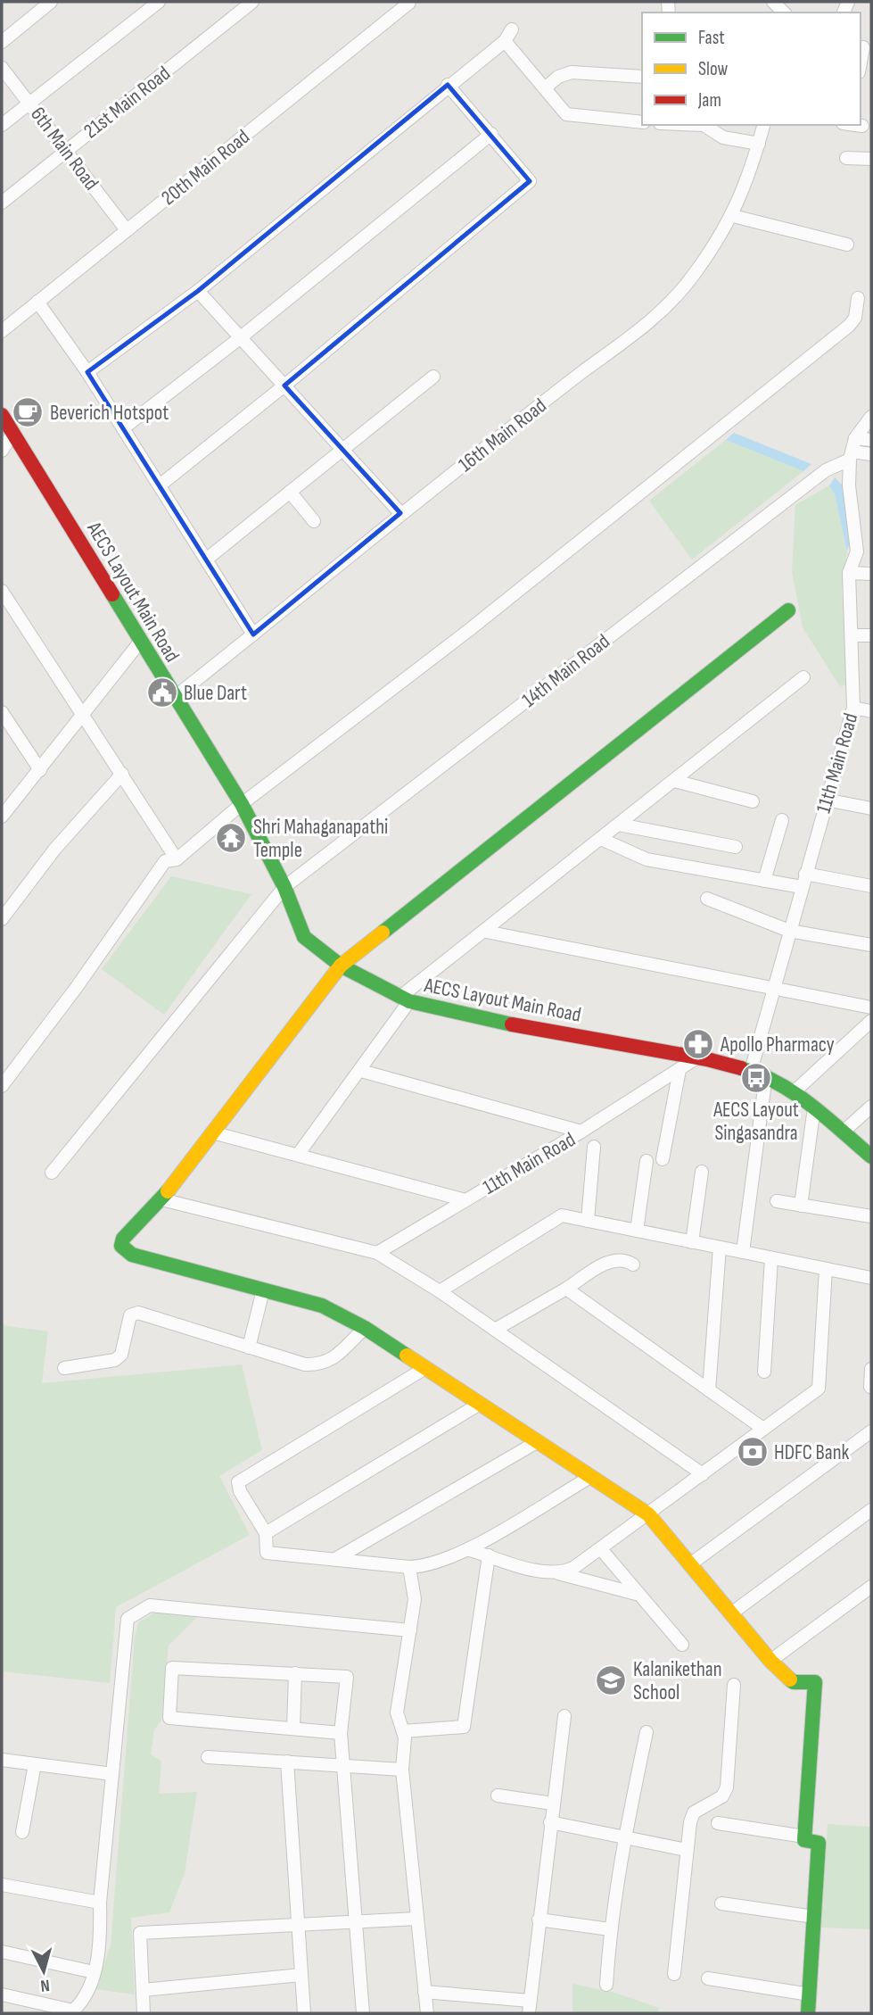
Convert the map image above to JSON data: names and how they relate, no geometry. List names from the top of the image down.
{
  "streets": {
    "street": [
      "21st Main Road",
      "6th Main Road",
      "20th Main Road",
      "16th Main Road",
      "AECS Layout Main Road",
      "14th Main Road",
      "11th Main Road"
    ]
  },
  "crossings": [
    ["21st Main Road", "6th Main Road"],
    ["6th Main Road", "20th Main Road"],
    ["16th Main Road", "AECS Layout Main Road"],
    ["AECS Layout Main Road", "14th Main Road"],
    ["AECS Layout Main Road", "11th Main Road"],
    ["14th Main Road", "11th Main Road"]
  ],
  "places": {
    "cafe": ["Beverich Hotspot"],
    "public building": ["Blue Dart"],
    "temple": ["Shri Mahaganapathi Temple"],
    "pharmacy": ["Apollo Pharmacy"],
    "bus stop": ["AECS Layout Singasandra"],
    "bank": ["HDFC Bank"],
    "school or university": ["Kalanikethan School"]
  },
  "legend": ["Fast", "Slow", "Jam"],
  "north": "bottom"
}
